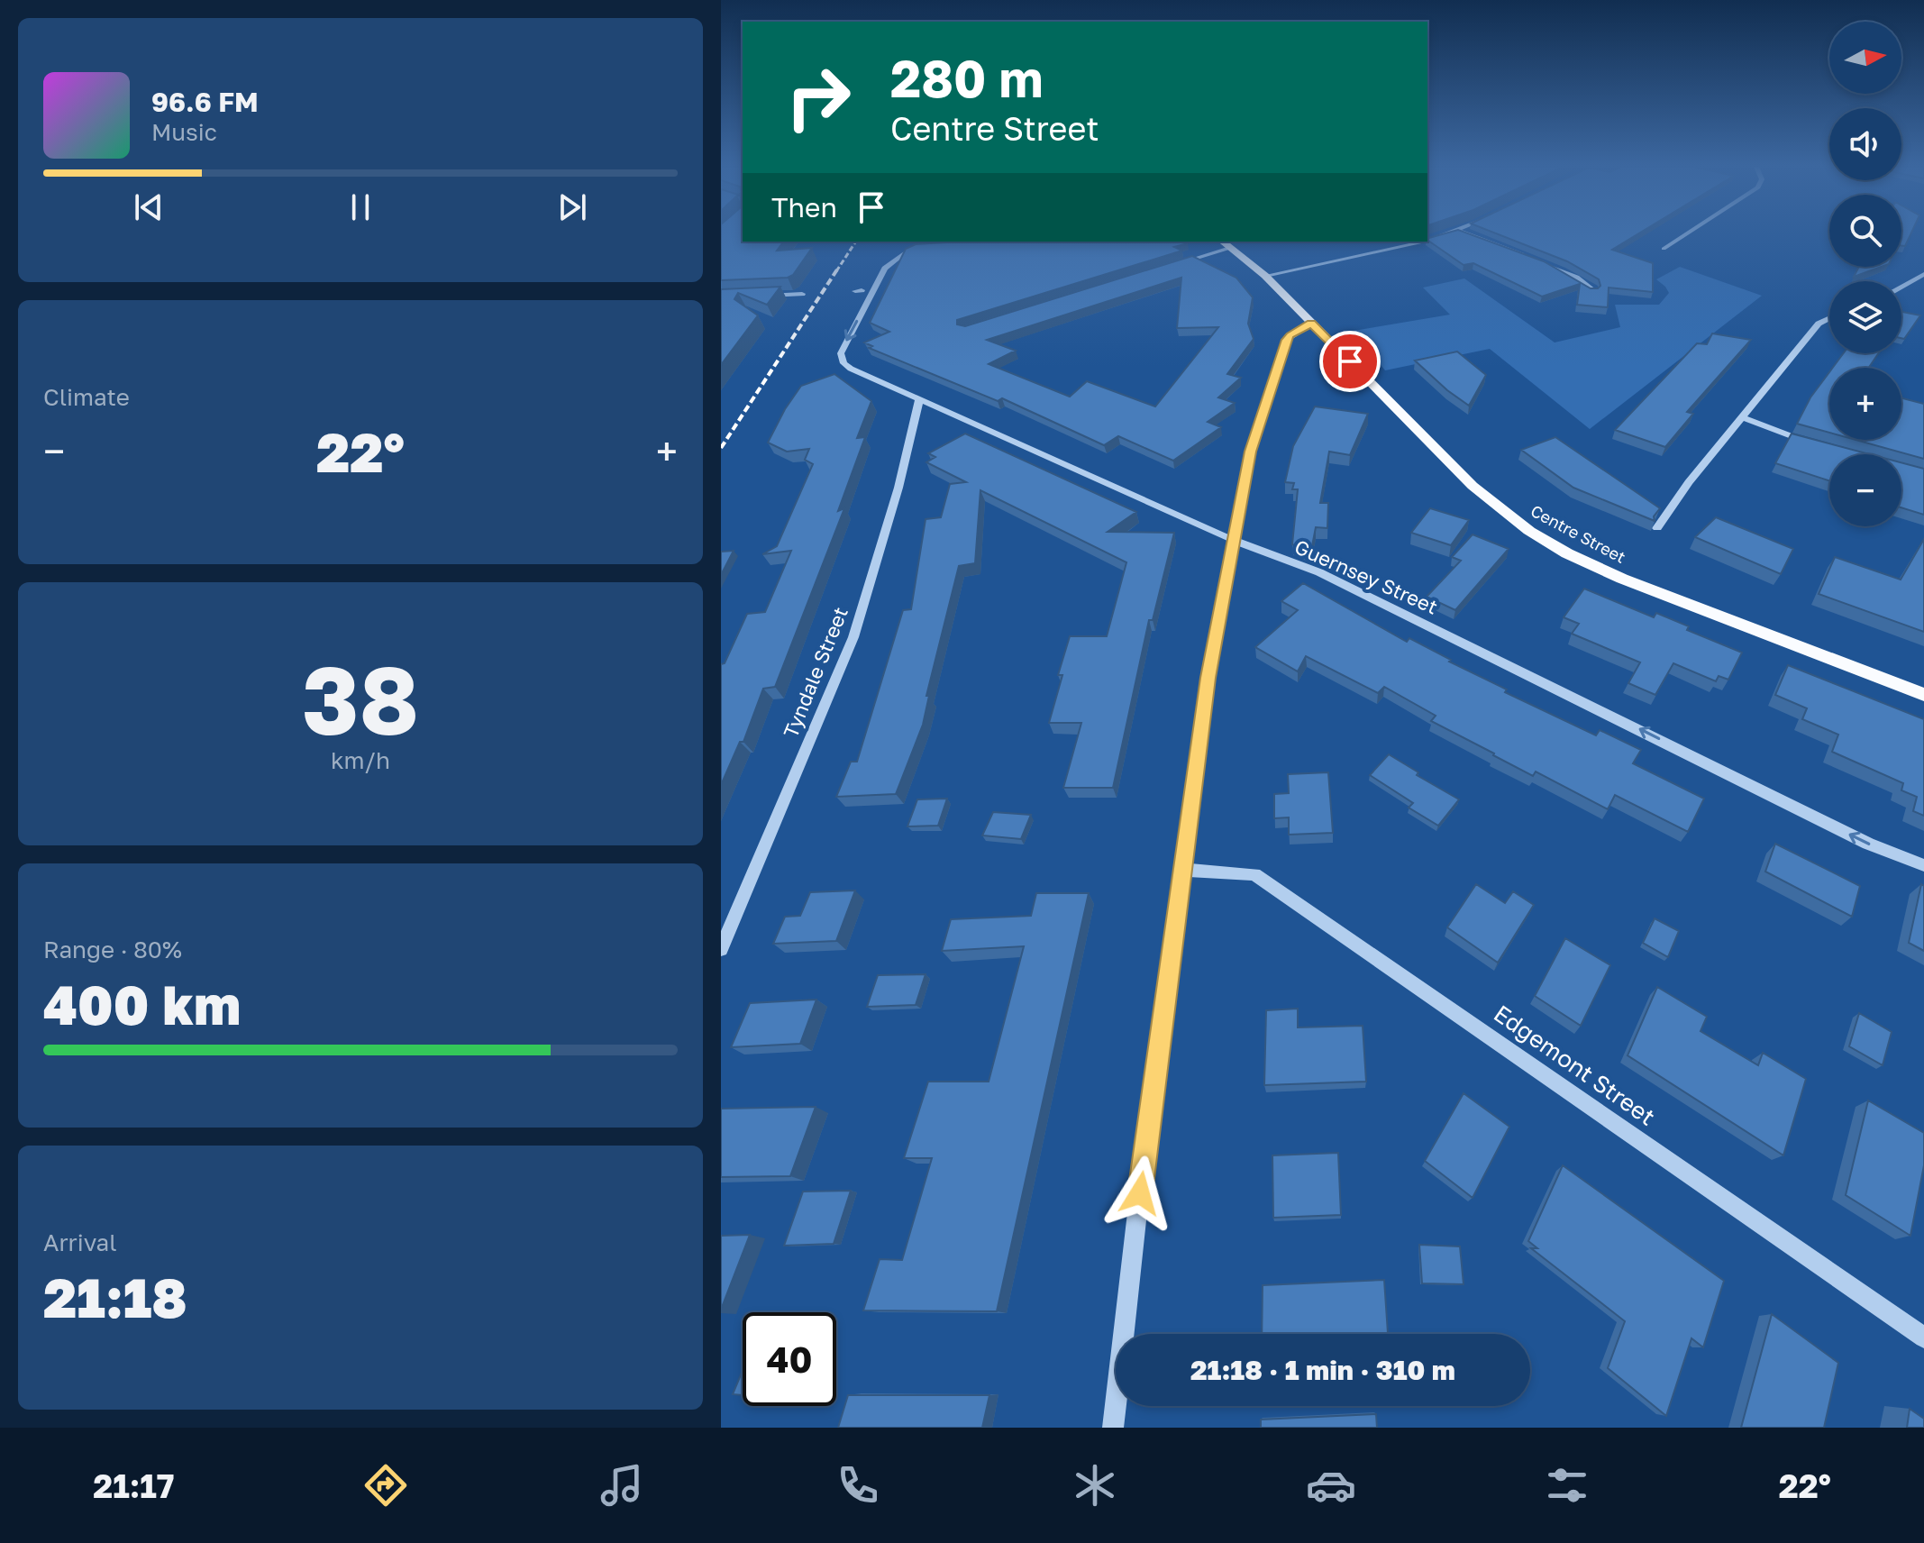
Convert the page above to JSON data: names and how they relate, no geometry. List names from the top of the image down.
{
  "streets": {
    "main road": ["Centre Street"],
    "street": ["Guernsey Street", "Tyndale Street", "Edgemont Street"]
  },
  "crossings": [
    ["Guernsey Street", "Tyndale Street"]
  ],
  "north": "right",
  "page": {
    "map_buttons": ["+", "−"],
    "turn": ["280 m", "Centre Street"],
    "song": ["96.6 FM", "Music"],
    "then": "Then",
    "tile": [
      "Climate",
      ["38", "km/h"],
      ["Range · 80%", "400 km"],
      ["Arrival", "21:18"]
    ],
    "heat": ["−", "22°", "+"],
    "limit": "40",
    "trip": "21:18 · 1 min · 310 m",
    "tabs": ["21:17", "22°"]
  }
}
